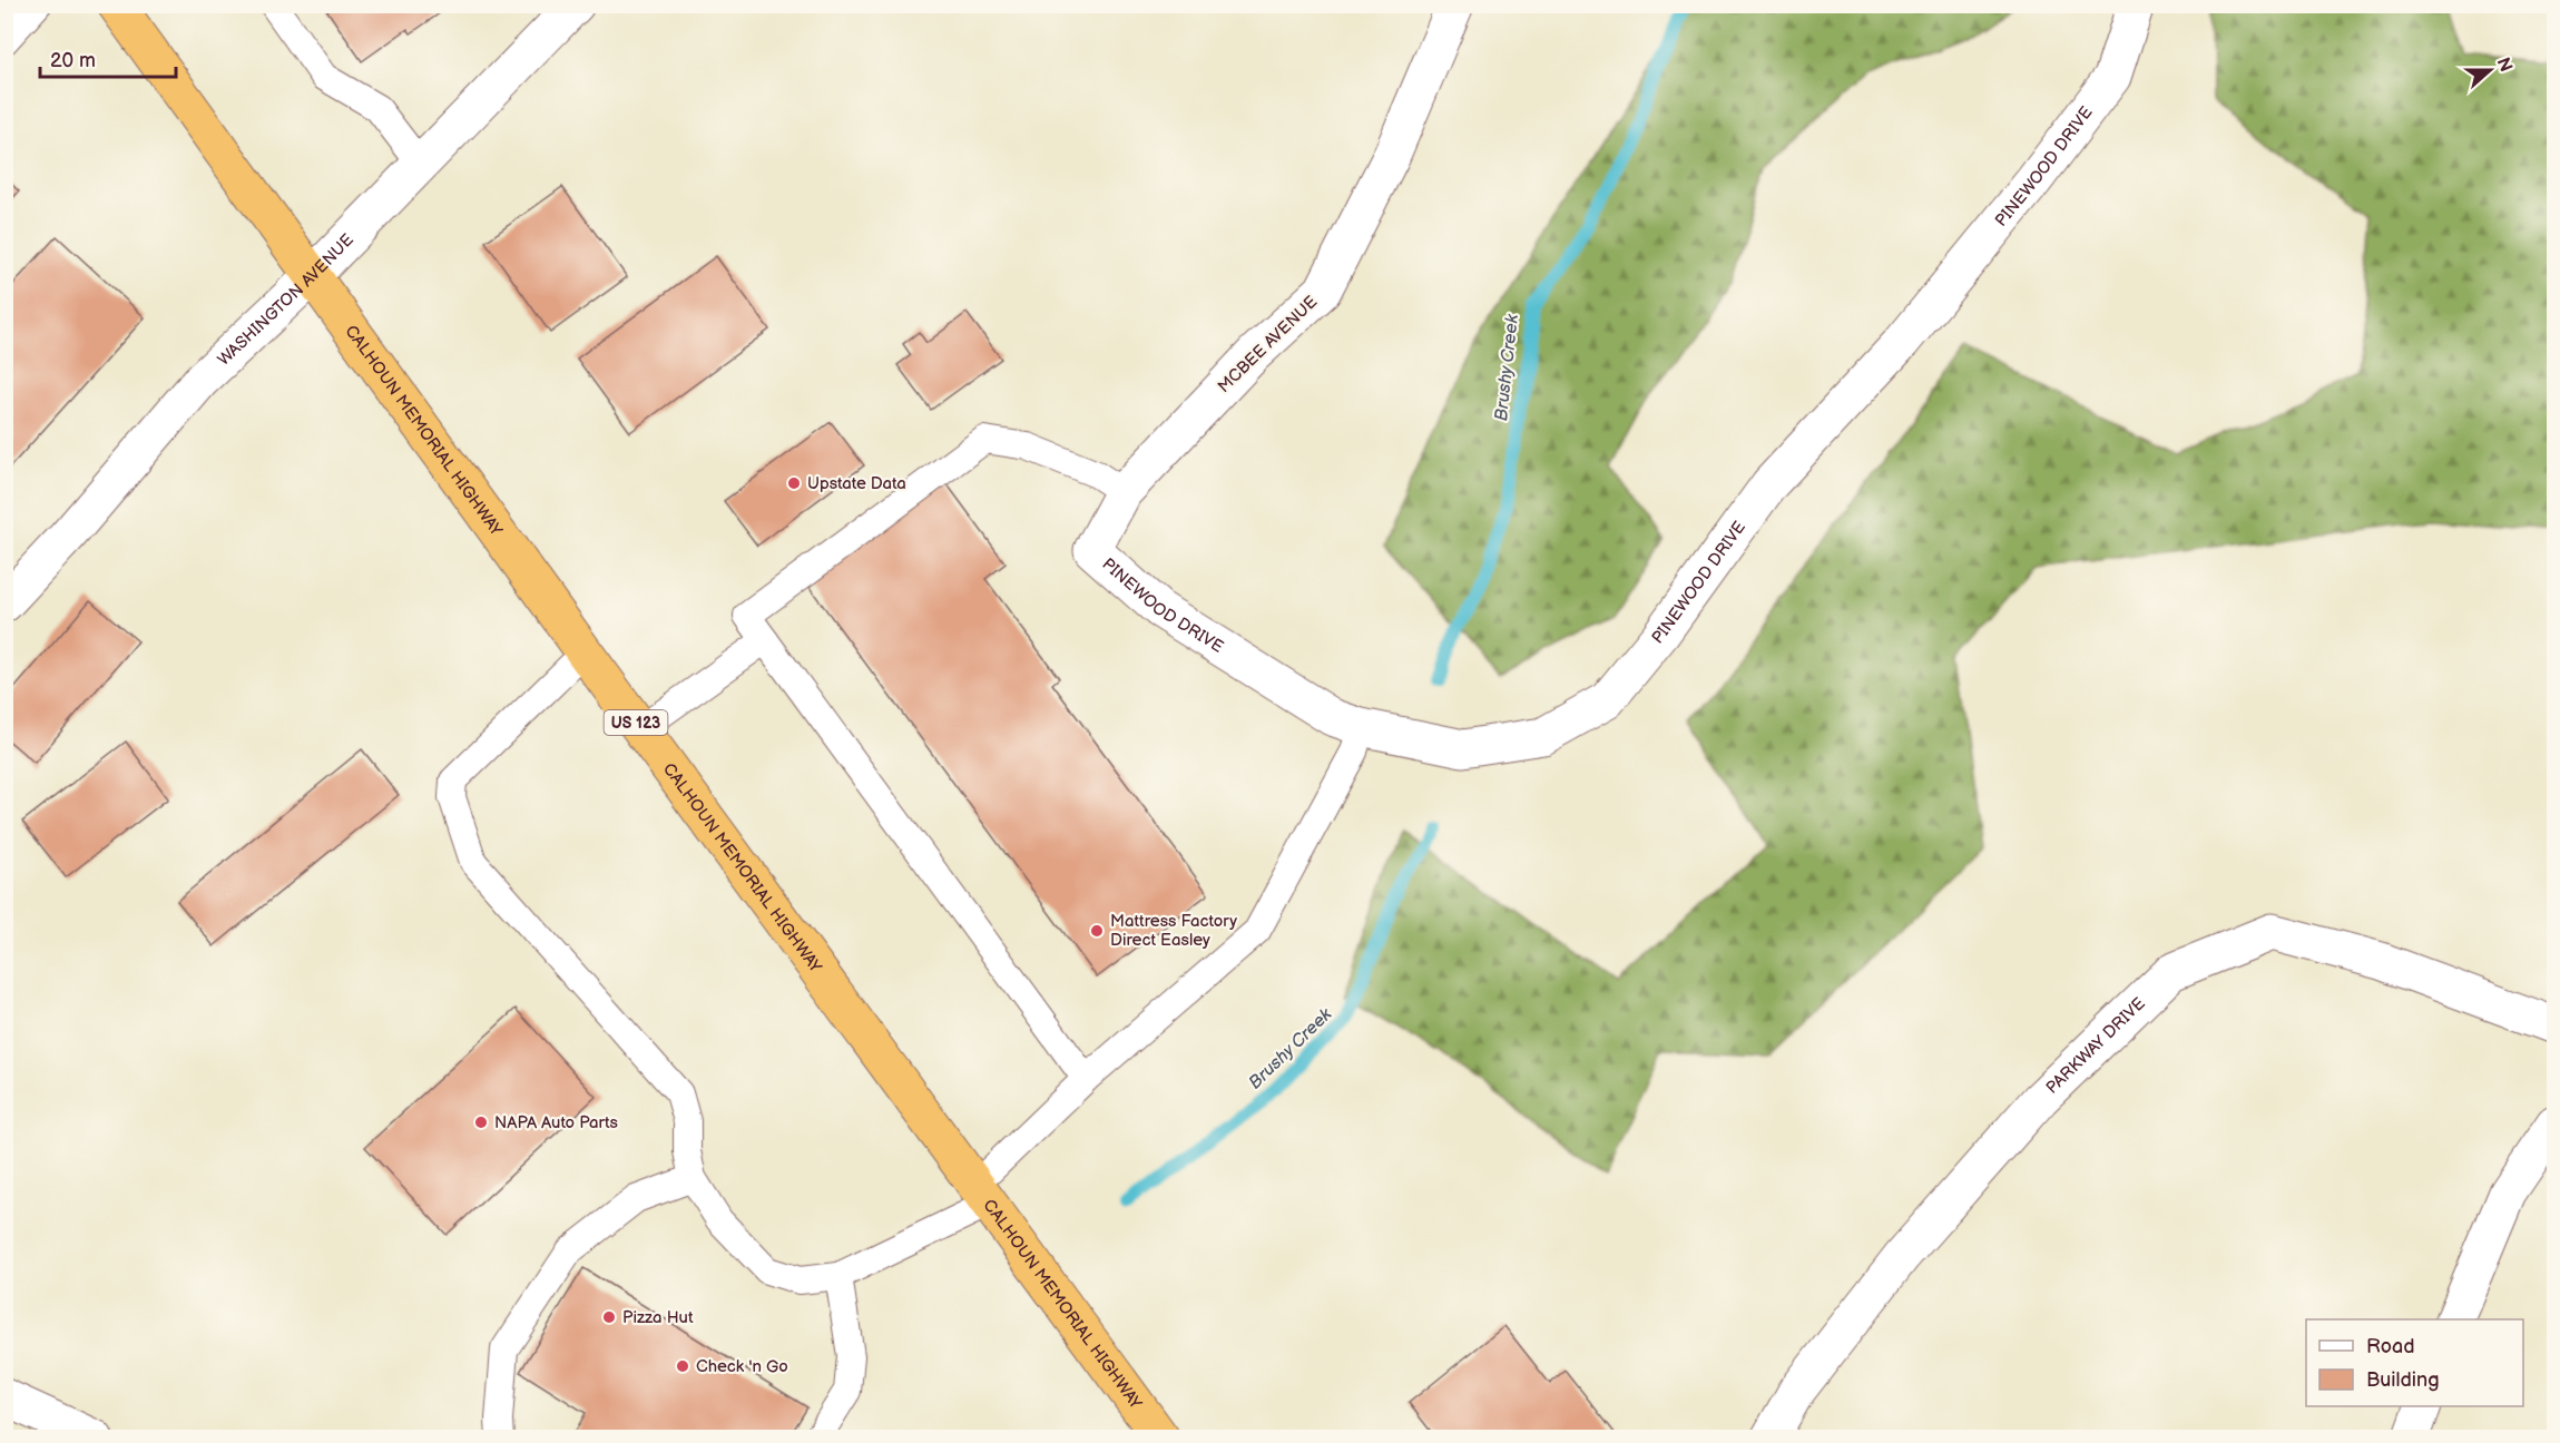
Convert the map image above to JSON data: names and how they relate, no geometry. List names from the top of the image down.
{
  "streets": {
    "highway": ["CALHOUN MEMORIAL HIGHWAY", "US 123"],
    "street": [
      "PINEWOOD DRIVE",
      "WASHINGTON AVENUE",
      "MCBEE AVENUE",
      "PARKWAY DRIVE"
    ]
  },
  "crossings": [
    ["PINEWOOD DRIVE", "MCBEE AVENUE"],
    ["WASHINGTON AVENUE", "CALHOUN MEMORIAL HIGHWAY"]
  ],
  "water": ["Brushy Creek"],
  "places": [
    "Upstate Data",
    "Mattress Factory Direct Easley",
    "NAPA Auto Parts",
    "Pizza Hut",
    "Check 'n Go"
  ],
  "legend": ["Road", "Building"],
  "scale_bar": "20 m",
  "north": "right"
}
